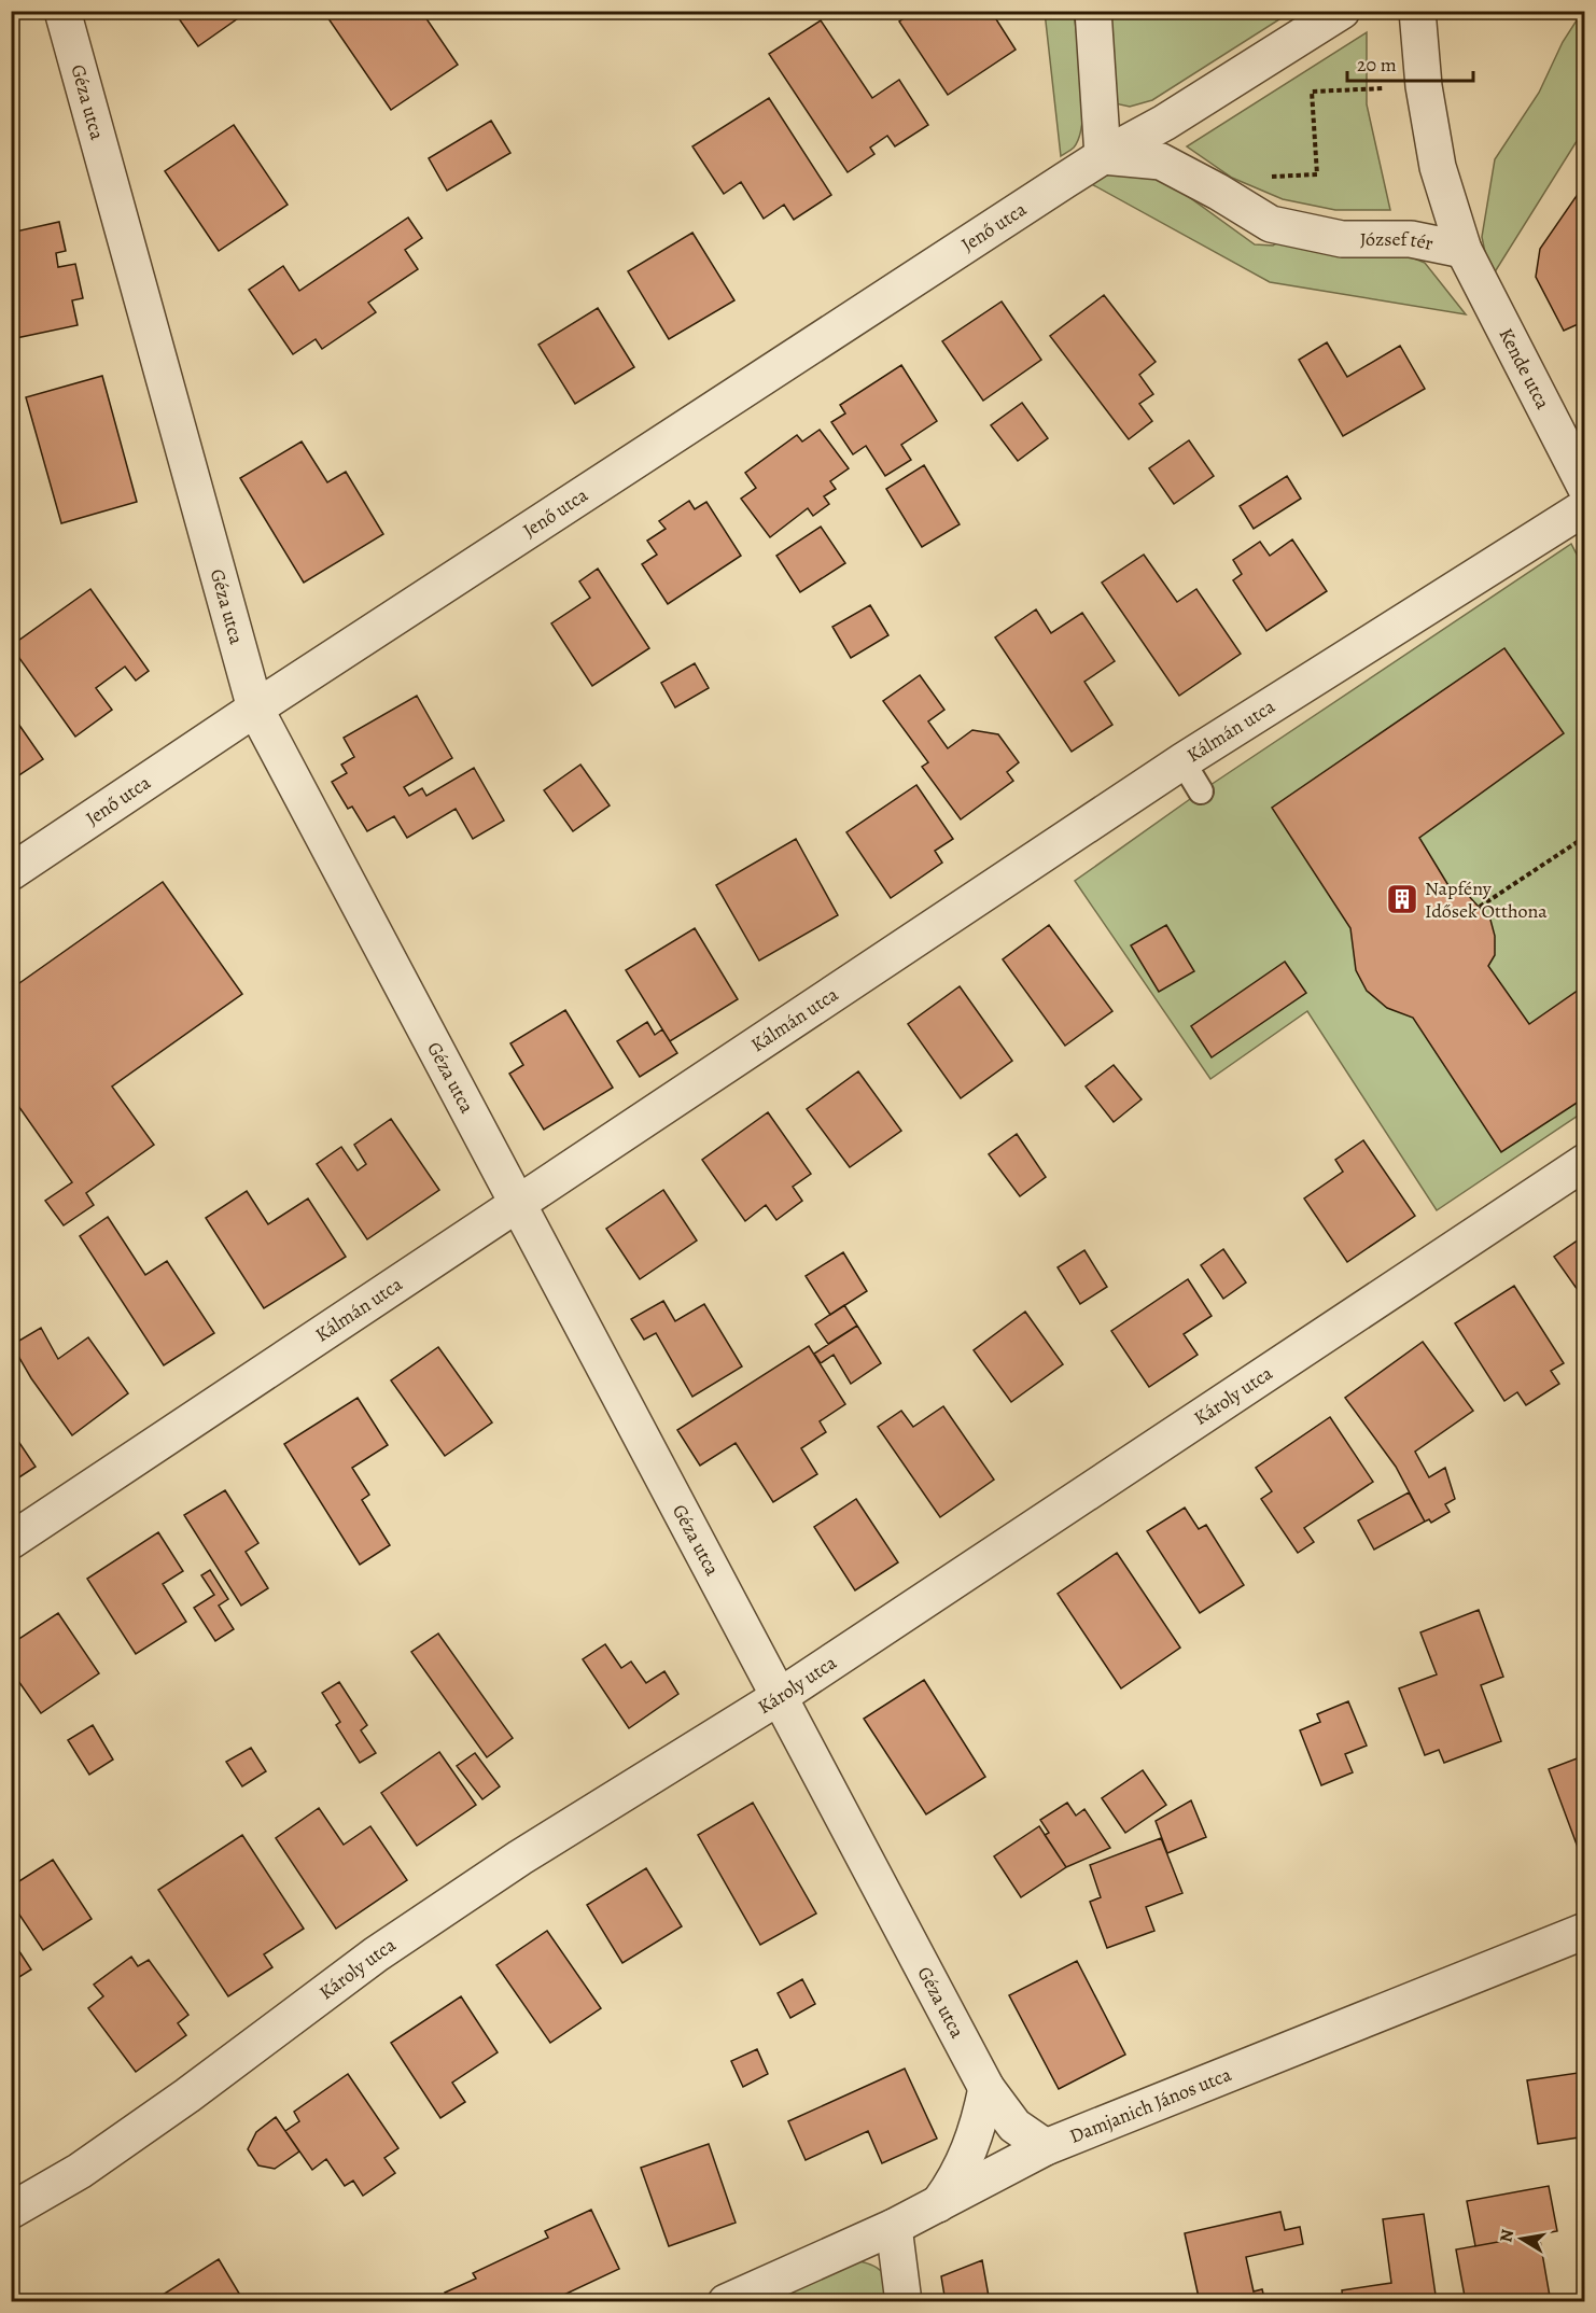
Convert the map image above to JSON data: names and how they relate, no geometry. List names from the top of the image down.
{
  "streets": {
    "street": [
      "Géza utca",
      "Jenő utca",
      "József tér",
      "Kende utca",
      "Kálmán utca",
      "Károly utca",
      "Damjanich János utca"
    ]
  },
  "crossings": [
    ["Géza utca", "Jenő utca"],
    ["Géza utca", "Kálmán utca"],
    ["Géza utca", "Károly utca"],
    ["Géza utca", "Damjanich János utca"],
    ["Jenő utca", "József tér"],
    ["József tér", "Kende utca"]
  ],
  "places": {
    "building": ["Napfény Idősek Otthona"]
  },
  "scale_bar": "20 m",
  "north": "left"
}
